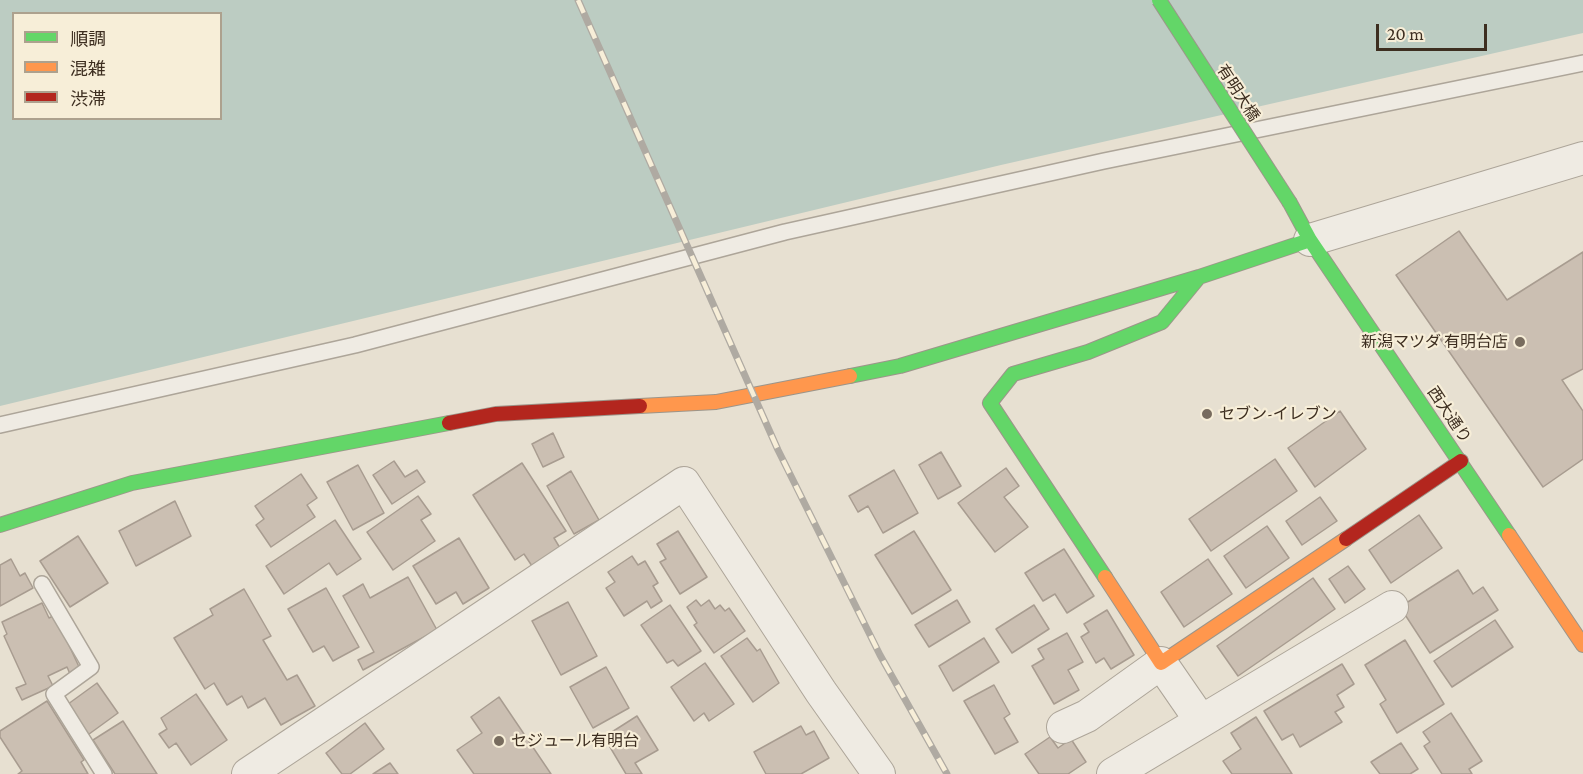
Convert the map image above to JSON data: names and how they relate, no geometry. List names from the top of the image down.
{
  "streets": {
    "street": ["有明大橋", "西大通り"]
  },
  "crossings": [
    ["有明大橋", "西大通り"]
  ],
  "places": ["新潟マツダ 有明台店", "セブン-イレブン", "セジュール有明台"],
  "legend": ["順調", "混雑", "渋滞"],
  "scale_bar": "20 m"
}
